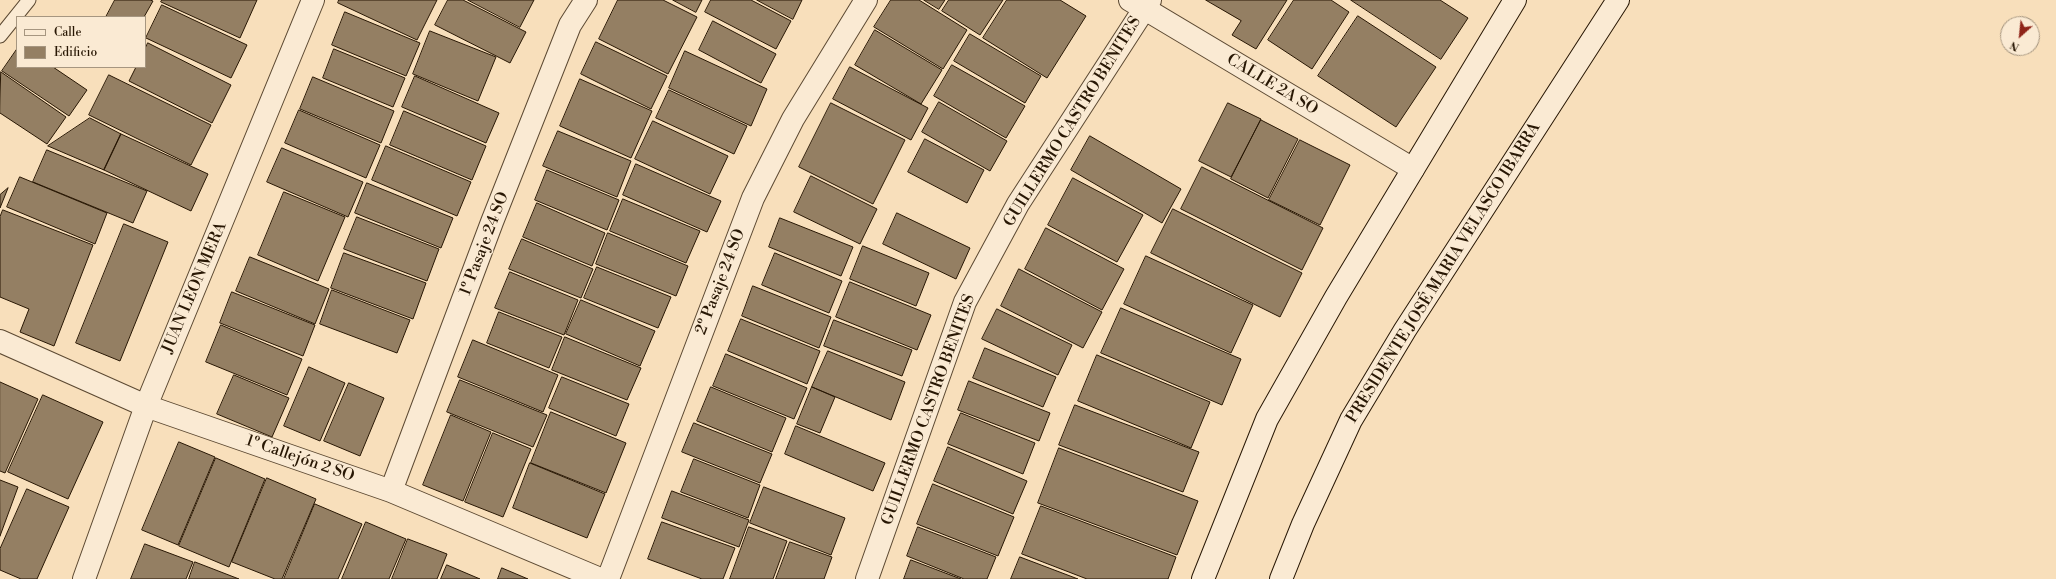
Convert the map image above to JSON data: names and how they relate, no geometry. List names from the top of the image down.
{
  "streets": {
    "street": [
      "CALLE 2A SO",
      "GUILLERMO CASTRO BENITES",
      "1º Pasaje 24 SO",
      "PRESIDENTE JOSÉ MARIA VELASCO IBARRA",
      "2º Pasaje 24 SO",
      "JUAN LEON MERA",
      "1º Callejón 2 SO"
    ]
  },
  "crossings": [
    ["CALLE 2A SO", "GUILLERMO CASTRO BENITES"],
    ["1º Pasaje 24 SO", "1º Callejón 2 SO"],
    ["JUAN LEON MERA", "1º Callejón 2 SO"]
  ],
  "legend": ["Calle", "Edificio"],
  "north": "bottom left"
}
